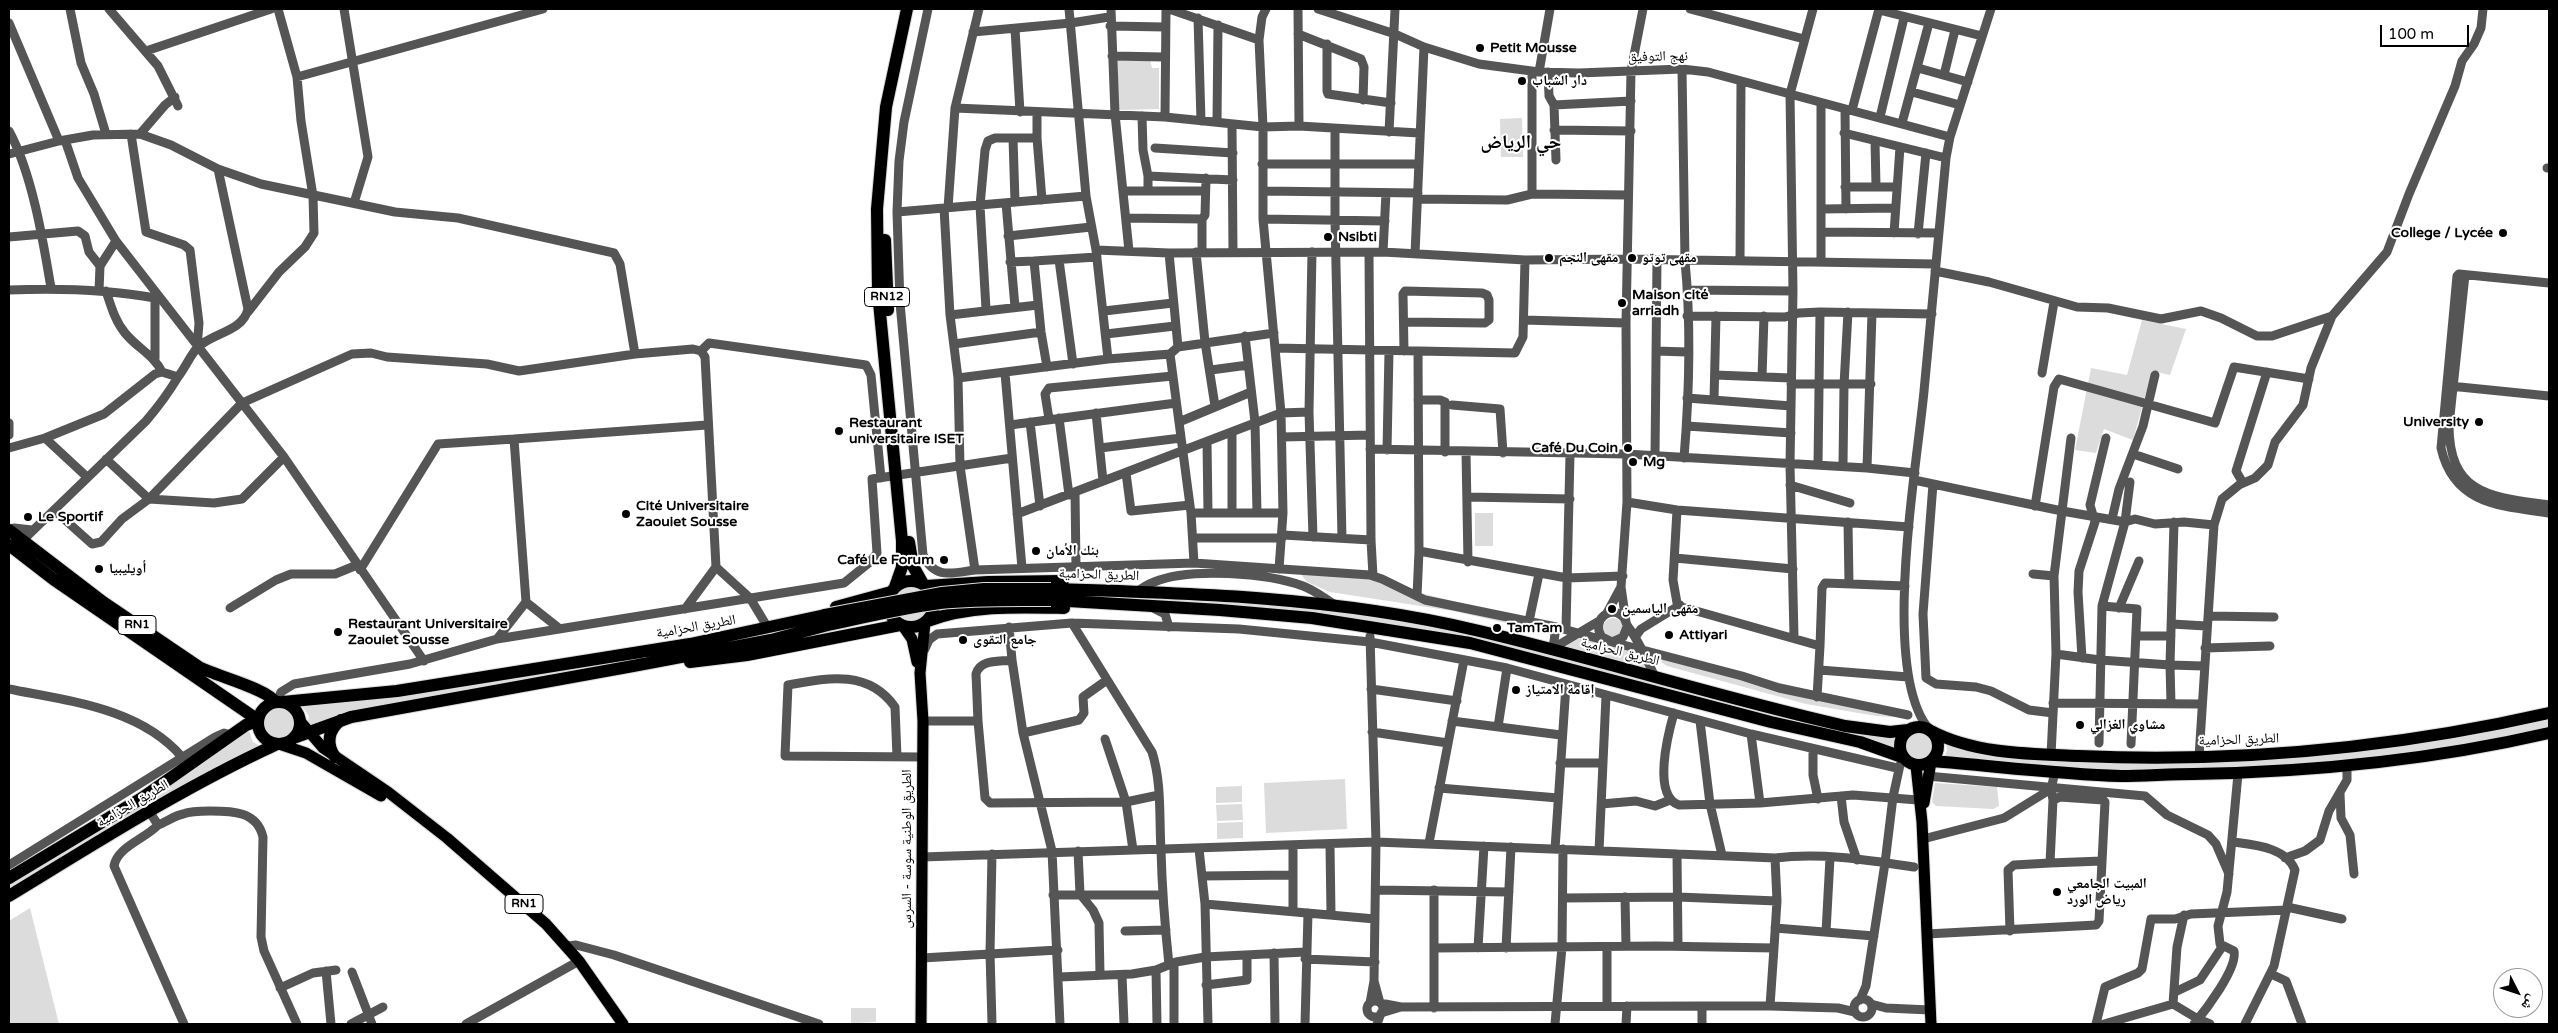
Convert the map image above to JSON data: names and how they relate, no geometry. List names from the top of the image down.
{
  "streets": {
    "highway": ["RN12", "الطريق الحزامية", "RN1"],
    "main road": ["الطريق الوطنية سوسة - السرس"],
    "street": ["نهج التوفيق"]
  },
  "crossings": [
    ["RN12", "الطريق الوطنية سوسة - السرس"],
    ["الطريق الحزامية", "RN1"]
  ],
  "districts": ["حي الرياض"],
  "places": [
    "Petit Mousse",
    "دار الشباب",
    "College / Lycée",
    "Nsibti",
    "مقهى النجم",
    "مقهى توتو",
    "Maison cité arriadh",
    "University",
    "Restaurant universitaire ISET",
    "Café Du Coin",
    "Mg",
    "Cité Universitaire Zaouiet Sousse",
    "Le Sportif",
    "بنك الأمان",
    "Café Le Forum",
    "أويليبيا",
    "مقهى الياسمين",
    "TamTam",
    "Restaurant Universitaire Zaouiet Sousse",
    "Attiyari",
    "جامع التقوى",
    "إقامة الامتياز",
    "مشاوي الغزالي",
    "المبيت الجامعي رياض الورد"
  ],
  "scale_bar": "100 m",
  "north": "bottom right"
}
